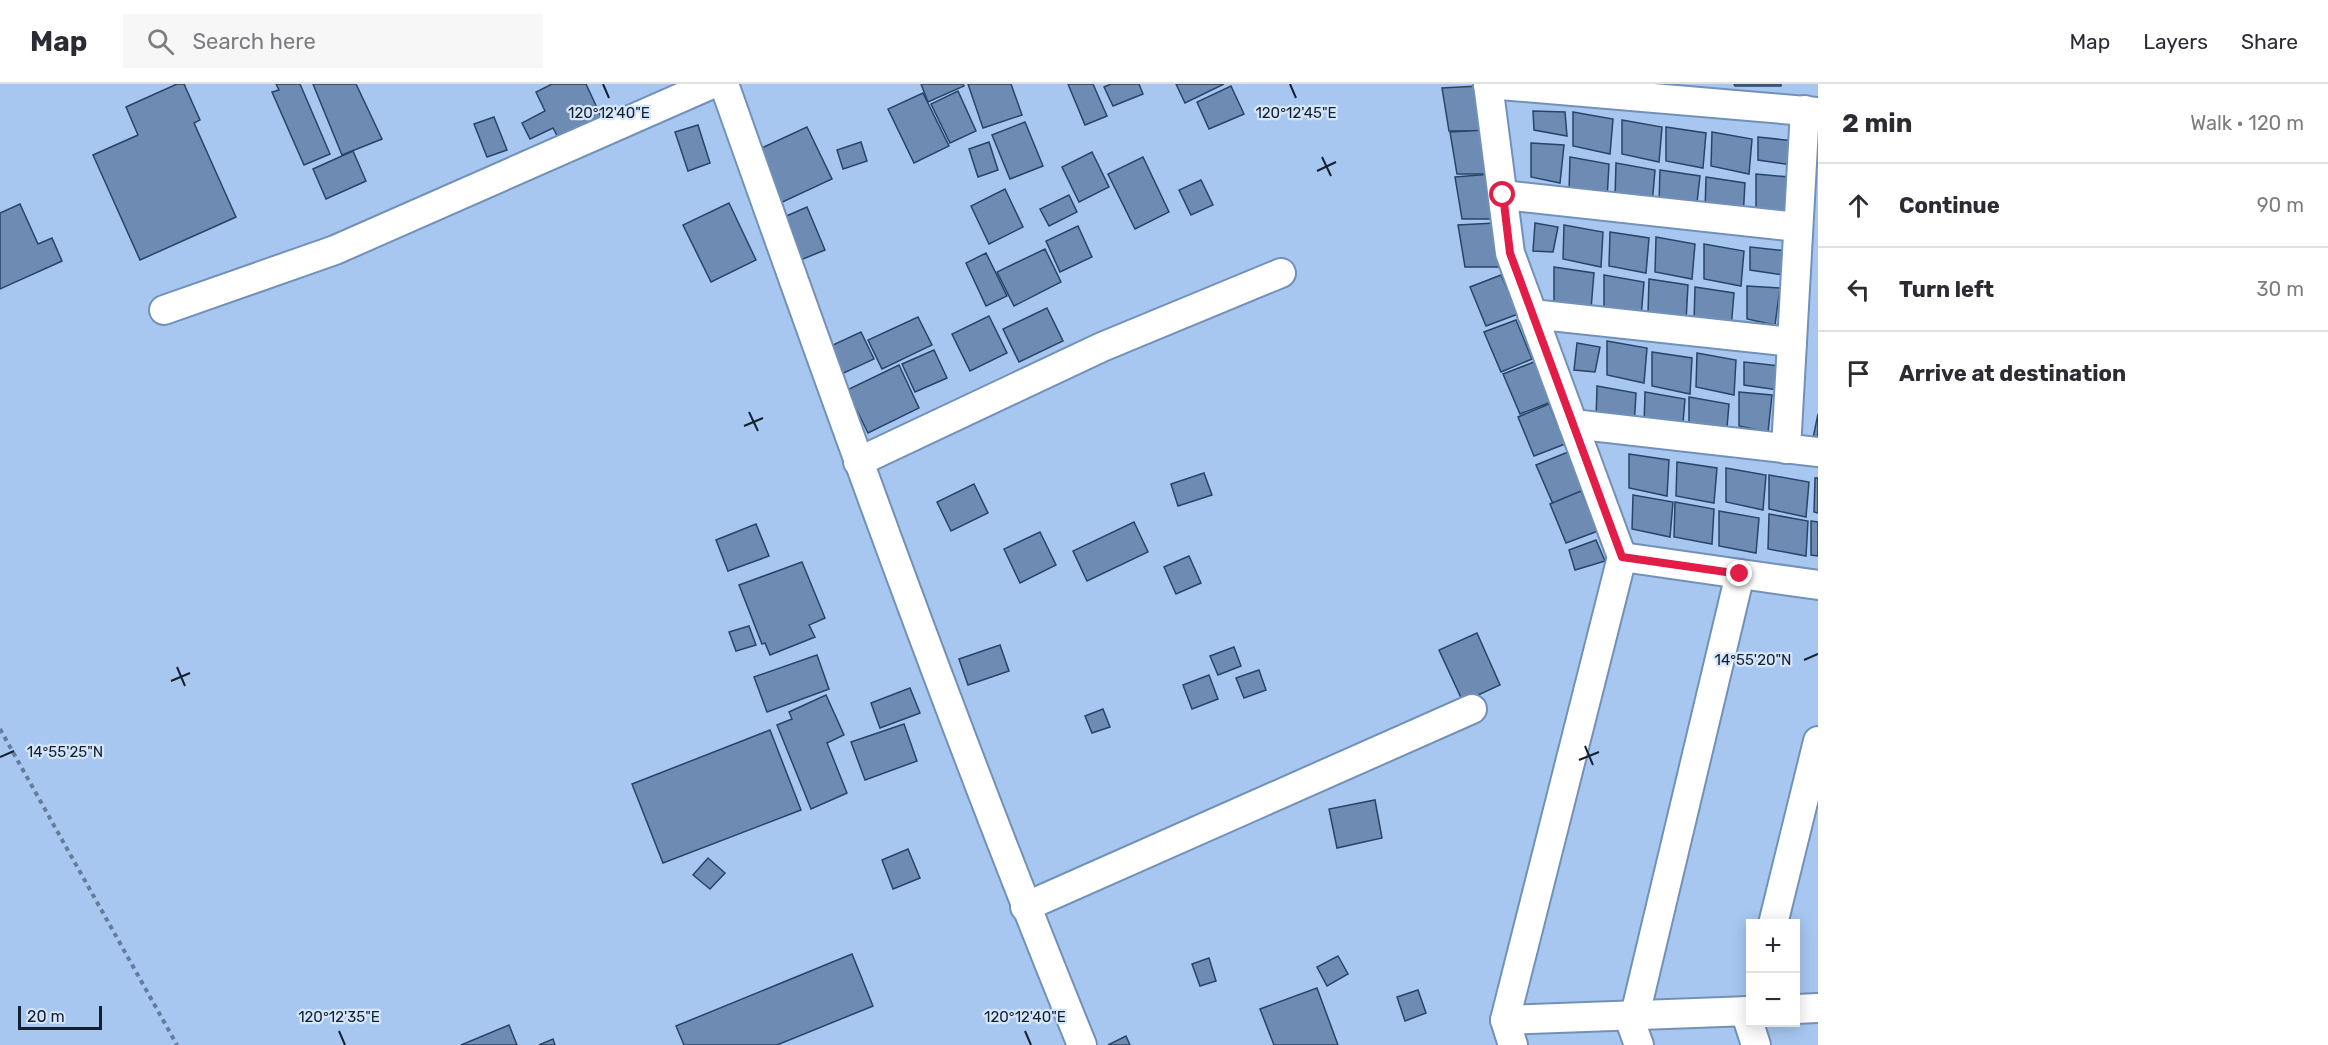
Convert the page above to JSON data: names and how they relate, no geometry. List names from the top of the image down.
{
  "scale_bar": "20 m",
  "page": {
    "header": "Map",
    "search": "Search here",
    "nav": ["Map", "Layers", "Share"],
    "heading": ["2 min", "Walk · 120 m"],
    "list": [
      ["Continue", "90 m"],
      ["Turn left", "30 m"],
      "Arrive at destination"
    ],
    "map_buttons": ["+", "−"],
    "scale": "20 m"
  },
  "coordinates": [
    "120°12'40\"E",
    "120°12'45\"E",
    "14°55'20\"N",
    "14°55'25\"N",
    "120°12'35\"E"
  ]
}
